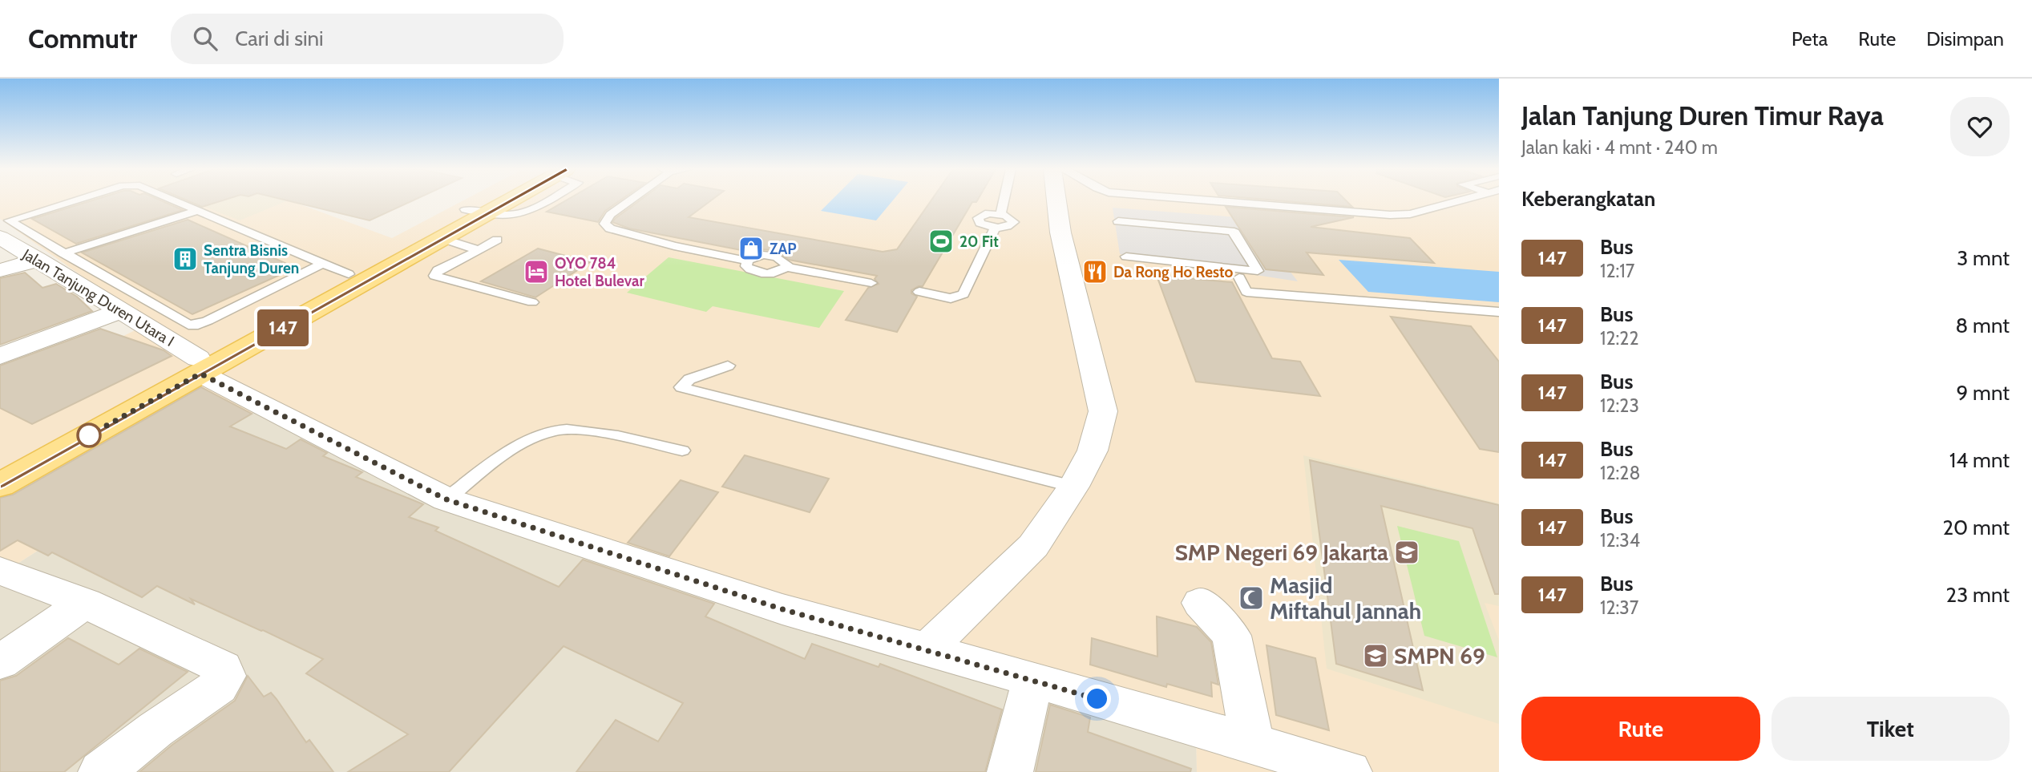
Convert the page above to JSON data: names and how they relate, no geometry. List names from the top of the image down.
{
  "streets": {
    "street": ["Jalan Tanjung Duren Utara I"]
  },
  "places": {
    "sports": ["20 Fit"],
    "shop": ["ZAP"],
    "building": ["Sentra Bisnis Tanjung Duren"],
    "hotel": ["OYO 784 Hotel Bulevar"],
    "restaurant": ["Da Rong Ho Resto"],
    "school or university": ["SMP Negeri 69 Jakarta", "SMPN 69"],
    "mosque": ["Masjid Miftahul Jannah"]
  },
  "lines": ["bus line 147"],
  "page": {
    "header": "Commutr",
    "search": "Cari di sini",
    "nav": ["Peta", "Rute", "Disimpan"],
    "on_map": "147",
    "heading": [
      ["Jalan Tanjung Duren Timur Raya", "Jalan kaki · 4 mnt · 240 m"],
      "Keberangkatan"
    ],
    "list": [
      {
        "mark": "147",
        "name": "Bus",
        "note": "12:17",
        "value": "3 mnt"
      },
      {
        "mark": "147",
        "name": "Bus",
        "note": "12:22",
        "value": "8 mnt"
      },
      {
        "mark": "147",
        "name": "Bus",
        "note": "12:23",
        "value": "9 mnt"
      },
      {
        "mark": "147",
        "name": "Bus",
        "note": "12:28",
        "value": "14 mnt"
      },
      {
        "mark": "147",
        "name": "Bus",
        "note": "12:34",
        "value": "20 mnt"
      },
      {
        "mark": "147",
        "name": "Bus",
        "note": "12:37",
        "value": "23 mnt"
      }
    ],
    "buttons": ["Rute", "Tiket"]
  }
}
